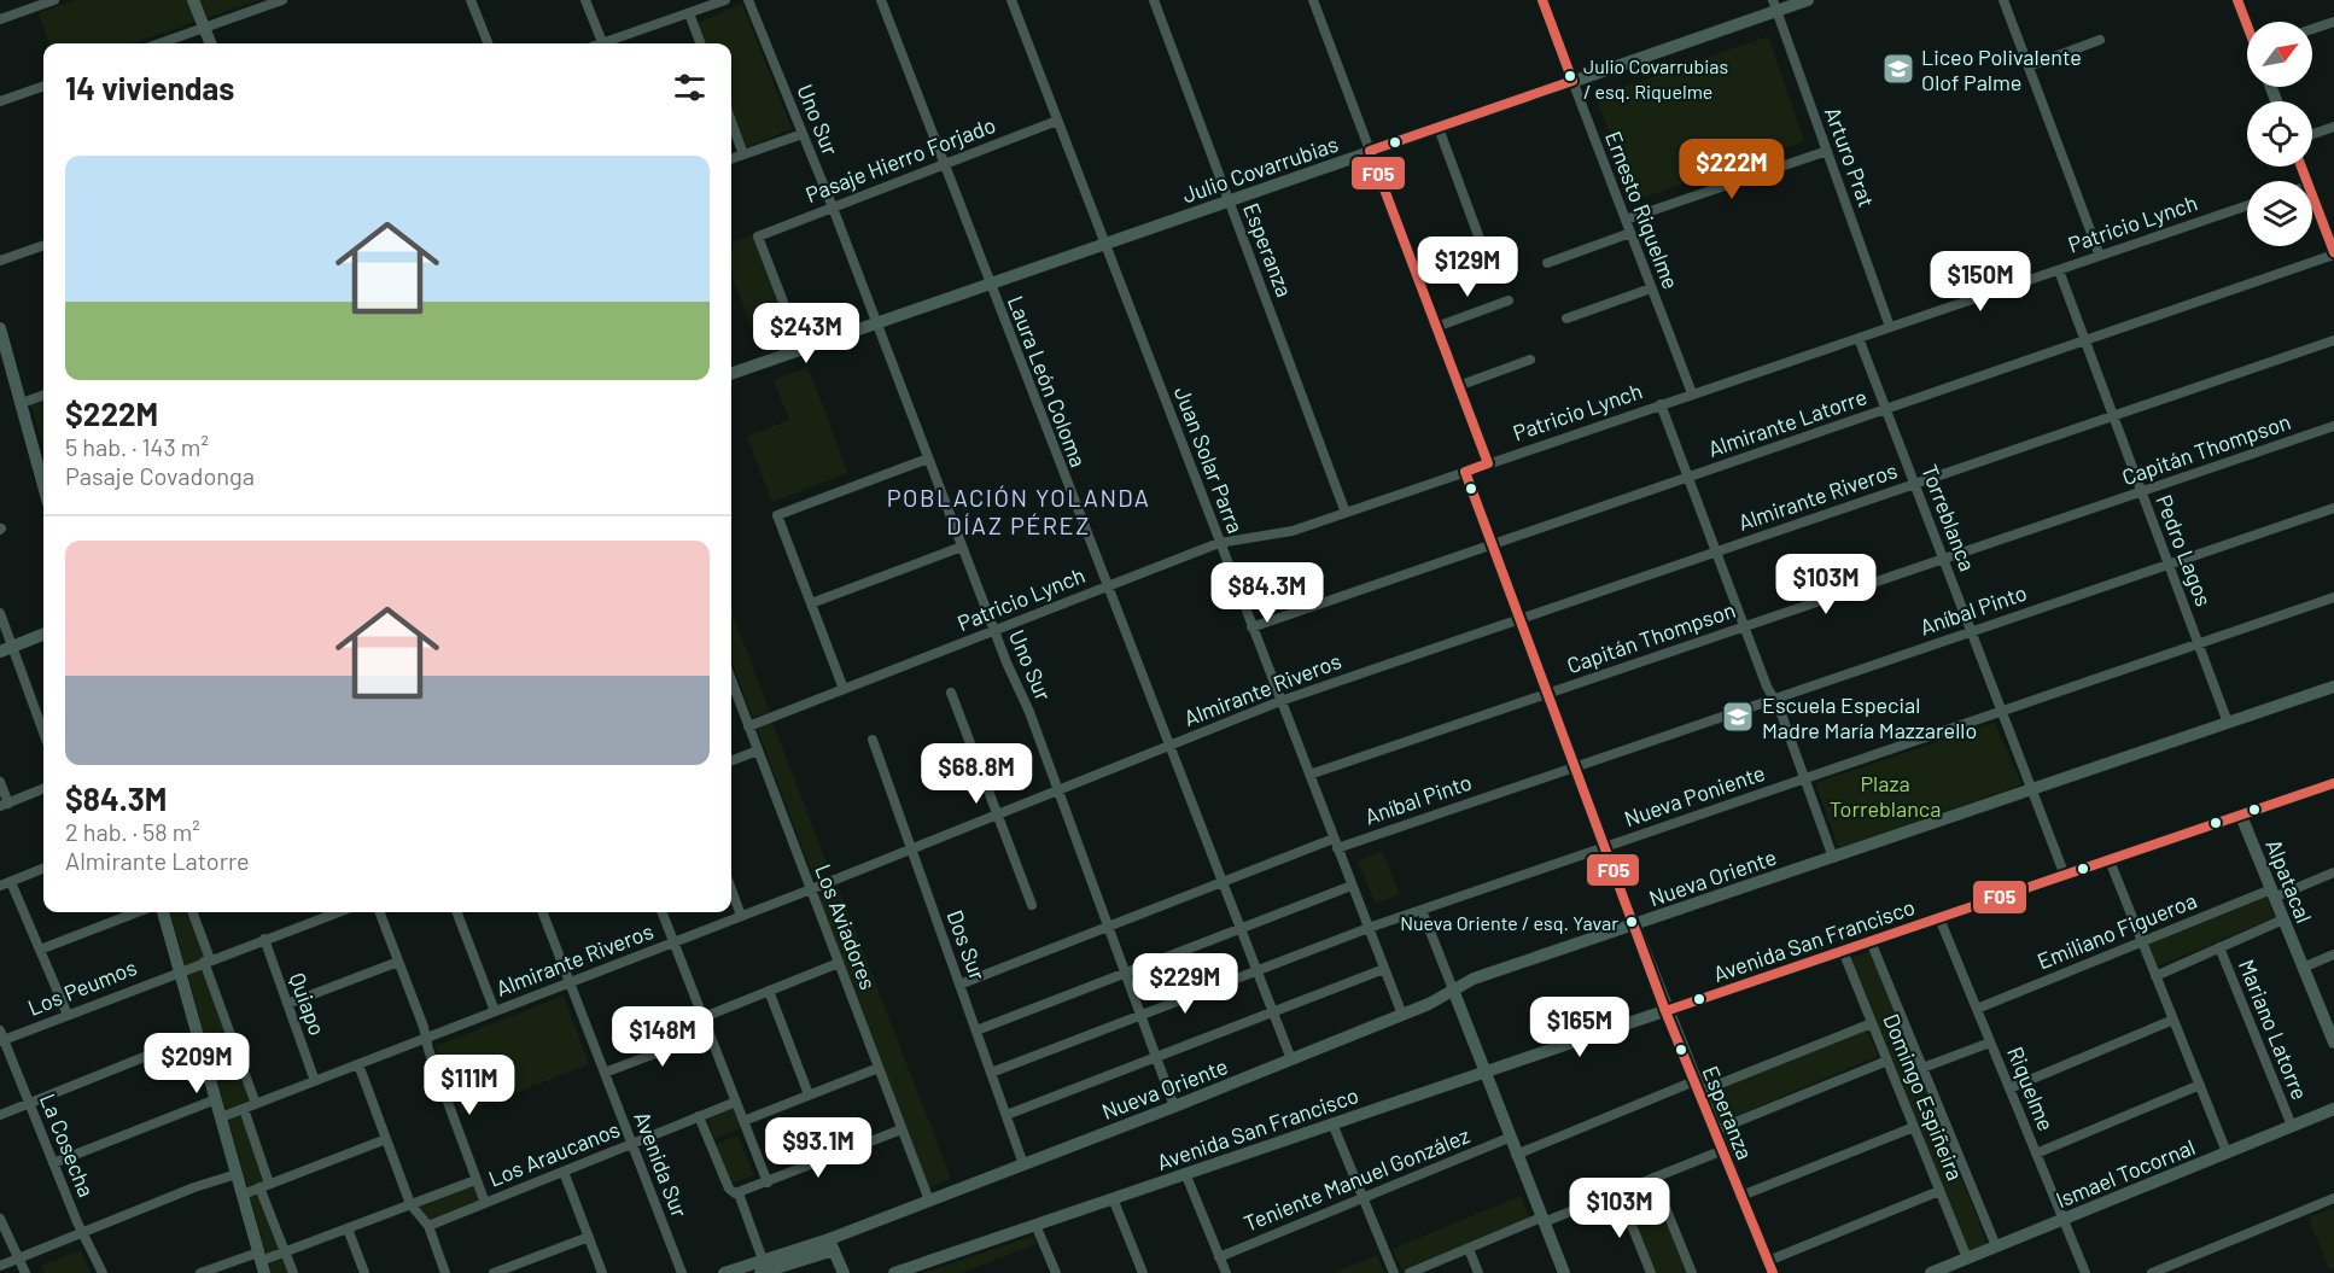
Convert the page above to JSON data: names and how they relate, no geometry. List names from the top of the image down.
{
  "streets": {
    "main road": [
      "Julio Covarrubias",
      "Ernesto Riquelme",
      "Esperanza",
      "Nueva Oriente",
      "Alpatacal",
      "Avenida San Francisco",
      "Ismael Tocornal"
    ],
    "street": [
      "Uno Sur",
      "Arturo Prat",
      "Pasaje Hierro Forjado",
      "Patricio Lynch",
      "Laura León Coloma",
      "Almirante Latorre",
      "Capitán Thompson",
      "Juan Solar Parra",
      "Almirante Riveros",
      "Torreblanca",
      "Pedro Lagos",
      "Aníbal Pinto",
      "Nueva Poniente",
      "Los Aviadores",
      "Emiliano Figueroa",
      "Dos Sur",
      "Los Peumos",
      "Quiapo",
      "Mariano Latorre",
      "Riquelme",
      "Domingo Espiñeira",
      "La Cosecha",
      "Los Araucanos",
      "Avenida Sur",
      "Teniente Manuel González"
    ]
  },
  "crossings": [
    ["Uno Sur", "Pasaje Hierro Forjado"],
    ["Uno Sur", "Julio Covarrubias"],
    ["Uno Sur", "Patricio Lynch"],
    ["Uno Sur", "Almirante Riveros"],
    ["Uno Sur", "Aníbal Pinto"],
    ["Uno Sur", "Nueva Poniente"],
    ["Uno Sur", "Nueva Oriente"],
    ["Arturo Prat", "Julio Covarrubias"],
    ["Arturo Prat", "Patricio Lynch"],
    ["Pasaje Hierro Forjado", "Julio Covarrubias"],
    ["Pasaje Hierro Forjado", "Laura León Coloma"],
    ["Pasaje Hierro Forjado", "Juan Solar Parra"],
    ["Julio Covarrubias", "Ernesto Riquelme"],
    ["Julio Covarrubias", "Esperanza"],
    ["Julio Covarrubias", "Laura León Coloma"],
    ["Julio Covarrubias", "Juan Solar Parra"],
    ["Ernesto Riquelme", "Patricio Lynch"],
    ["Patricio Lynch", "Esperanza"],
    ["Patricio Lynch", "Laura León Coloma"],
    ["Patricio Lynch", "Juan Solar Parra"],
    ["Patricio Lynch", "Torreblanca"],
    ["Patricio Lynch", "Pedro Lagos"],
    ["Patricio Lynch", "Los Aviadores"],
    ["Esperanza", "Nueva Oriente"],
    ["Esperanza", "Avenida San Francisco"],
    ["Laura León Coloma", "Almirante Riveros"],
    ["Laura León Coloma", "Aníbal Pinto"],
    ["Laura León Coloma", "Nueva Poniente"],
    ["Laura León Coloma", "Nueva Oriente"],
    ["Almirante Latorre", "Juan Solar Parra"],
    ["Almirante Latorre", "Torreblanca"],
    ["Almirante Latorre", "Pedro Lagos"],
    ["Capitán Thompson", "Juan Solar Parra"],
    ["Capitán Thompson", "Torreblanca"],
    ["Capitán Thompson", "Pedro Lagos"],
    ["Juan Solar Parra", "Almirante Riveros"],
    ["Juan Solar Parra", "Aníbal Pinto"],
    ["Juan Solar Parra", "Nueva Poniente"],
    ["Juan Solar Parra", "Nueva Oriente"],
    ["Almirante Riveros", "Torreblanca"],
    ["Almirante Riveros", "Pedro Lagos"],
    ["Almirante Riveros", "Los Aviadores"],
    ["Almirante Riveros", "Dos Sur"],
    ["Almirante Riveros", "Quiapo"],
    ["Almirante Riveros", "Avenida Sur"],
    ["Torreblanca", "Aníbal Pinto"],
    ["Torreblanca", "Nueva Poniente"],
    ["Torreblanca", "Nueva Oriente"],
    ["Torreblanca", "Avenida San Francisco"],
    ["Pedro Lagos", "Aníbal Pinto"],
    ["Pedro Lagos", "Nueva Poniente"],
    ["Pedro Lagos", "Nueva Oriente"],
    ["Aníbal Pinto", "Dos Sur"],
    ["Nueva Poniente", "Dos Sur"],
    ["Nueva Oriente", "Los Aviadores"],
    ["Nueva Oriente", "Dos Sur"],
    ["Alpatacal", "Emiliano Figueroa"],
    ["Alpatacal", "Avenida San Francisco"],
    ["Emiliano Figueroa", "Riquelme"],
    ["Avenida San Francisco", "Riquelme"],
    ["Avenida San Francisco", "Domingo Espiñeira"],
    ["Los Peumos", "Quiapo"],
    ["Los Peumos", "La Cosecha"],
    ["Mariano Latorre", "Ismael Tocornal"],
    ["Riquelme", "Ismael Tocornal"],
    ["Domingo Espiñeira", "Ismael Tocornal"],
    ["Los Araucanos", "Avenida Sur"]
  ],
  "districts": ["POBLACIÓN YOLANDA DÍAZ PÉREZ"],
  "parks": ["Plaza Torreblanca"],
  "places": {
    "school or university": ["Liceo Polivalente Olof Palme", "Escuela Especial Madre María Mazzarello"],
    "other": ["Julio Covarrubias / esq. Riquelme", "Nueva Oriente / esq. Yavar"]
  },
  "lines": ["transit line F05"],
  "north": "top right",
  "page": {
    "heading": "14 viviendas",
    "list": [
      {
        "name": "$222M",
        "note": "5 hab. · 143 m² · Pasaje Covadonga"
      },
      {
        "name": "$84.3M",
        "note": "2 hab. · 58 m² · Almirante Latorre"
      }
    ],
    "price": [
      "$222M",
      "$129M",
      "$150M",
      "$243M",
      "$103M",
      "$84.3M",
      "$68.8M",
      "$229M",
      "$165M",
      "$148M",
      "$209M",
      "$111M",
      "$93.1M",
      "$103M"
    ]
  }
}
